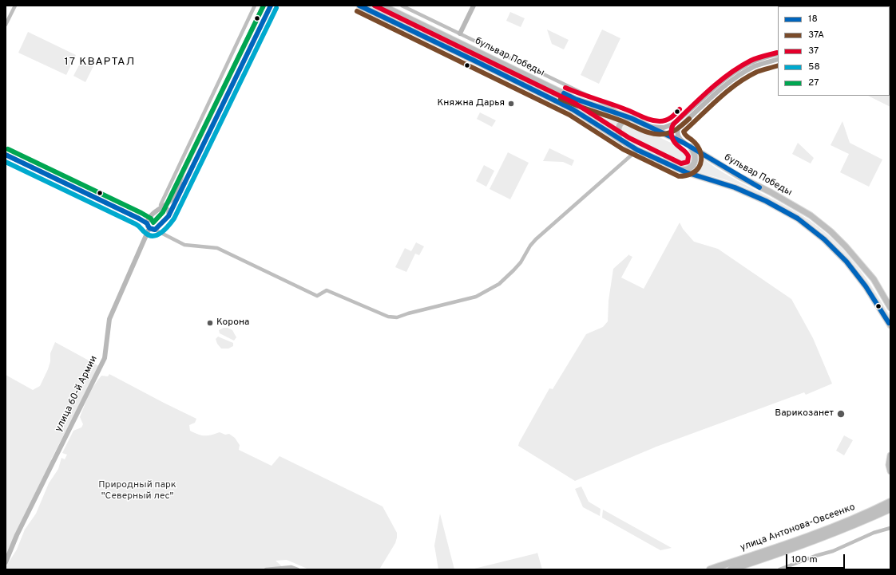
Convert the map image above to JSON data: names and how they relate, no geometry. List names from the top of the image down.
{
  "streets": {
    "highway": ["улица Антонова-Овсеенко"],
    "main road": ["бульвар Победы"],
    "street": ["улица 60-й Армии"]
  },
  "districts": ["17 КВАРТАЛ"],
  "parks": ["Природный парк \"Северный лес\""],
  "places": ["Княжна Дарья", "Корона", "Варикозанет"],
  "lines": [
    "transit line 18",
    "transit line 37",
    "transit line 27",
    "transit line 58",
    "transit line 37А"
  ],
  "legend": [
    "18",
    "37А",
    "37",
    "58",
    "27"
  ],
  "scale_bar": "100 m"
}
